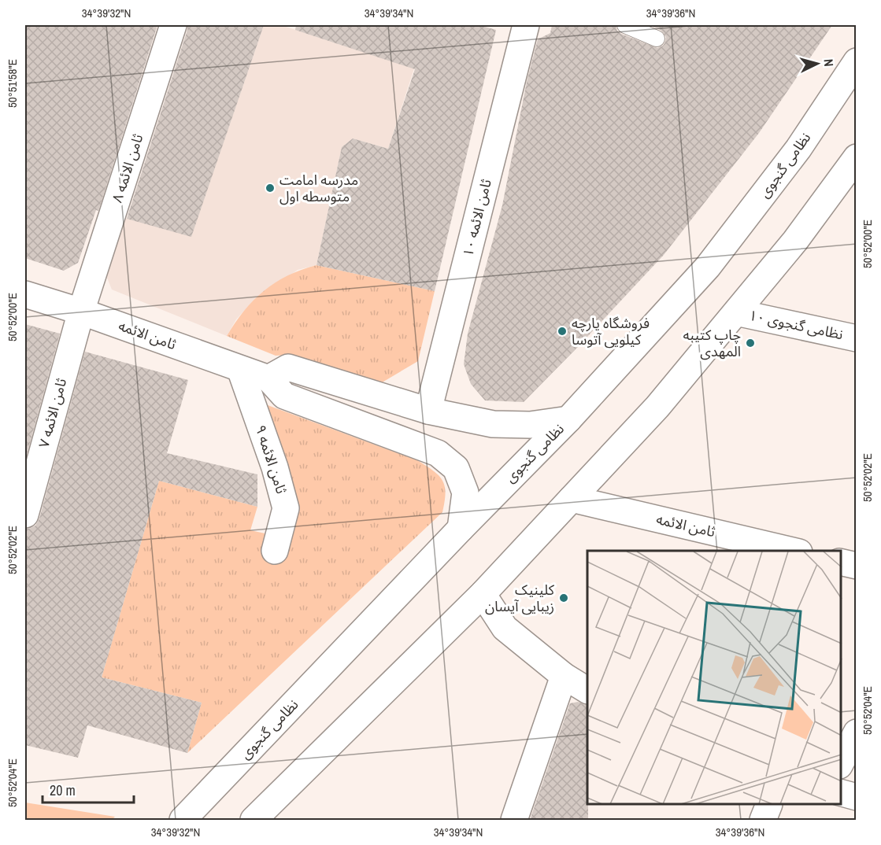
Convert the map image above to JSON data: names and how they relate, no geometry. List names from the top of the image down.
{
  "streets": {
    "street": [
      "نظامی گنجوی",
      "ثامن الائمه ۸",
      "ثامن الائمه ۱۰",
      "نظامی گنجوی ۱۰",
      "ثامن الائمه",
      "ثامن الائمه ۷",
      "ثامن الائمه ۹"
    ]
  },
  "crossings": [
    ["ثامن الائمه ۸", "ثامن الائمه"],
    ["ثامن الائمه ۸", "ثامن الائمه ۷"],
    ["ثامن الائمه", "ثامن الائمه ۷"],
    ["ثامن الائمه", "ثامن الائمه ۹"]
  ],
  "places": [
    "مدرسه امامت متوسطه اول",
    "فروشگاه پارچه کیلویی آتوسا",
    "چاپ‌ کتیبه المهدی",
    "کلینیک زیبایی آیسان"
  ],
  "scale_bar": "20 m",
  "north": "right",
  "coordinates": [
    "34°39'32\"N",
    "34°39'34\"N",
    "34°39'36\"N",
    "50°51'58\"E",
    "50°52'00\"E",
    "50°52'02\"E",
    "50°52'04\"E"
  ]
}
